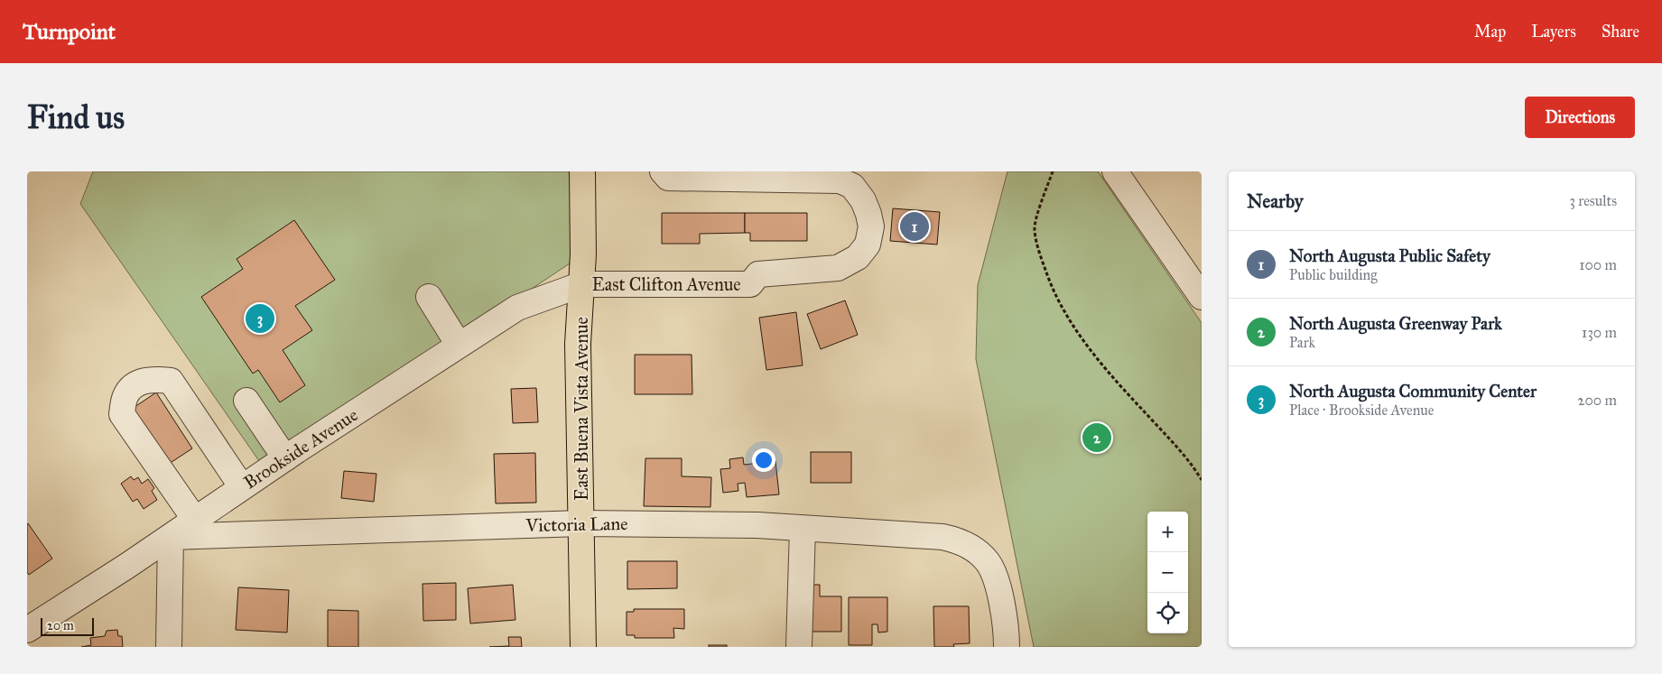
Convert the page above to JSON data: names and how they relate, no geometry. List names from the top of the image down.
{
  "streets": {
    "main road": ["East Buena Vista Avenue"],
    "street": ["East Clifton Avenue", "Brookside Avenue", "Victoria Lane"]
  },
  "crossings": [
    ["East Clifton Avenue", "East Buena Vista Avenue"],
    ["East Clifton Avenue", "Brookside Avenue"],
    ["East Buena Vista Avenue", "Brookside Avenue"],
    ["East Buena Vista Avenue", "Victoria Lane"],
    ["Brookside Avenue", "Victoria Lane"]
  ],
  "scale_bar": "20 m",
  "page": {
    "header": "Turnpoint",
    "nav": ["Map", "Layers", "Share"],
    "buttons": "Directions",
    "title": "Find us",
    "heading": ["Nearby", "3 results"],
    "pins": ["1", "3", "2"],
    "list": [
      {
        "mark": "1",
        "name": "North Augusta Public Safety",
        "note": "Public building",
        "value": "100 m"
      },
      {
        "mark": "2",
        "name": "North Augusta Greenway Park",
        "note": "Park",
        "value": "130 m"
      },
      {
        "mark": "3",
        "name": "North Augusta Community Center",
        "note": "Place · Brookside Avenue",
        "value": "200 m"
      }
    ],
    "map_buttons": ["+", "−"],
    "scale": "20 m"
  }
}
